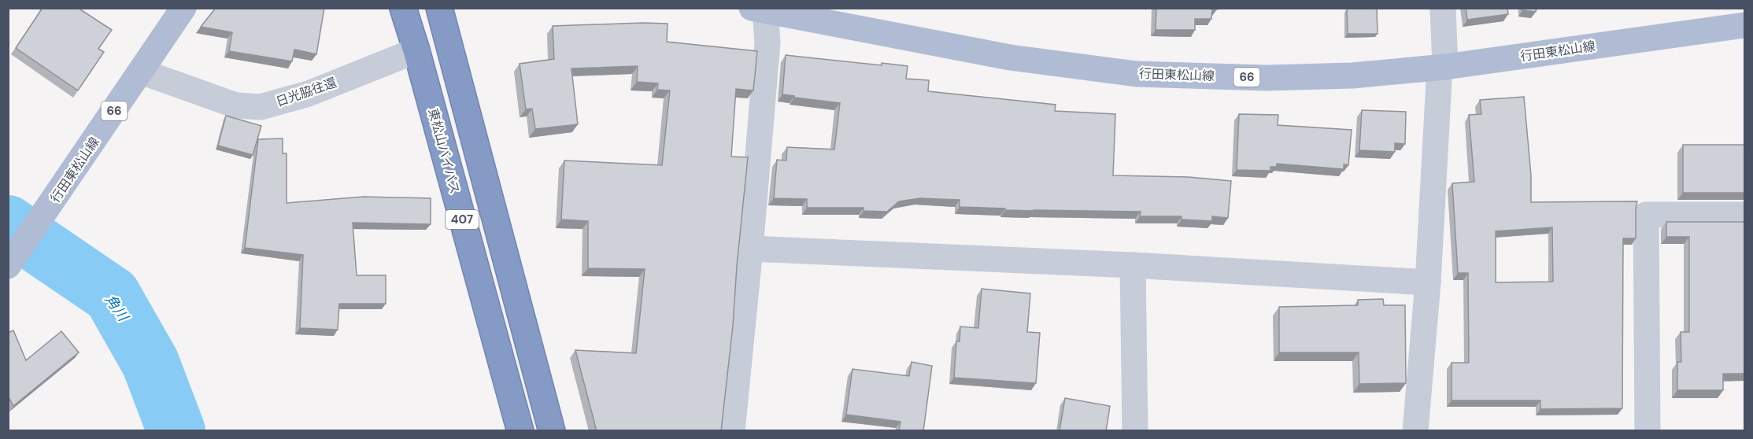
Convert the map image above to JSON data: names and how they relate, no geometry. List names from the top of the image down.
{
  "streets": {
    "highway": ["東松山バイパス", "407"],
    "main road": ["行田東松山線", "66"],
    "street": ["日光脇往還"]
  },
  "crossings": [
    ["行田東松山線", "日光脇往還"],
    ["日光脇往還", "東松山バイパス"]
  ],
  "water": ["角川"]
}
